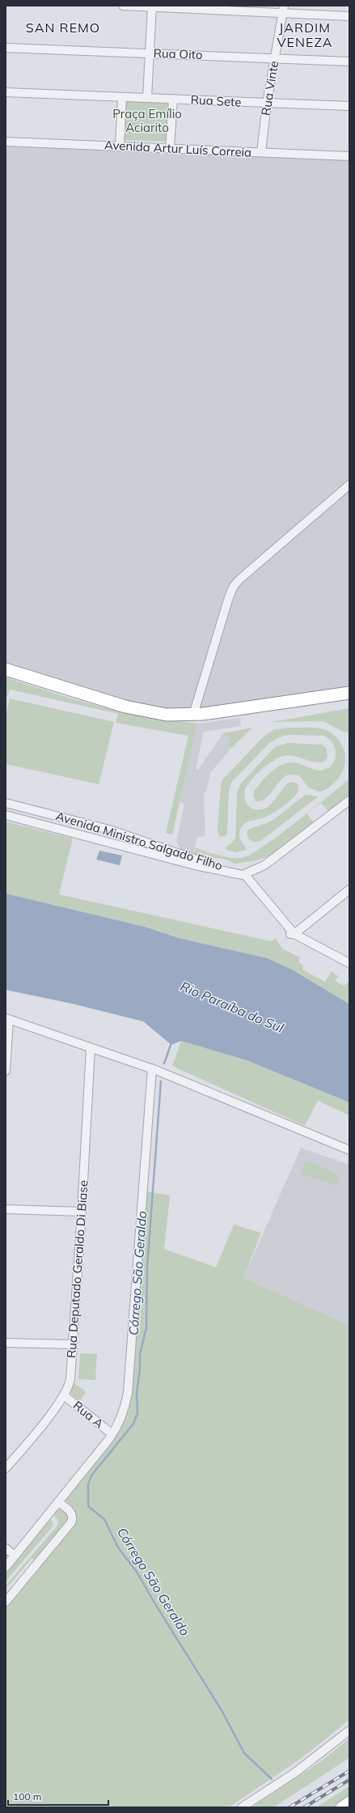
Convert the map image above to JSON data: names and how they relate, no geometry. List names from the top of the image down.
{
  "streets": {
    "street": [
      "Rua Oito",
      "Rua Vinte",
      "Rua Sete",
      "Avenida Artur Luís Correia",
      "Avenida Ministro Salgado Filho",
      "Rua Deputado Geraldo Di Biase",
      "Rua A"
    ]
  },
  "crossings": [
    ["Rua Oito", "Rua Vinte"],
    ["Rua Vinte", "Rua Sete"],
    ["Rua Vinte", "Avenida Artur Luís Correia"],
    ["Rua Deputado Geraldo Di Biase", "Rua A"]
  ],
  "districts": ["SAN REMO", "JARDIM VENEZA"],
  "water": ["Rio Paraíba do Sul", "Córrego São Geraldo"],
  "parks": ["Praça Emílio Aciarito"],
  "scale_bar": "100 m"
}
